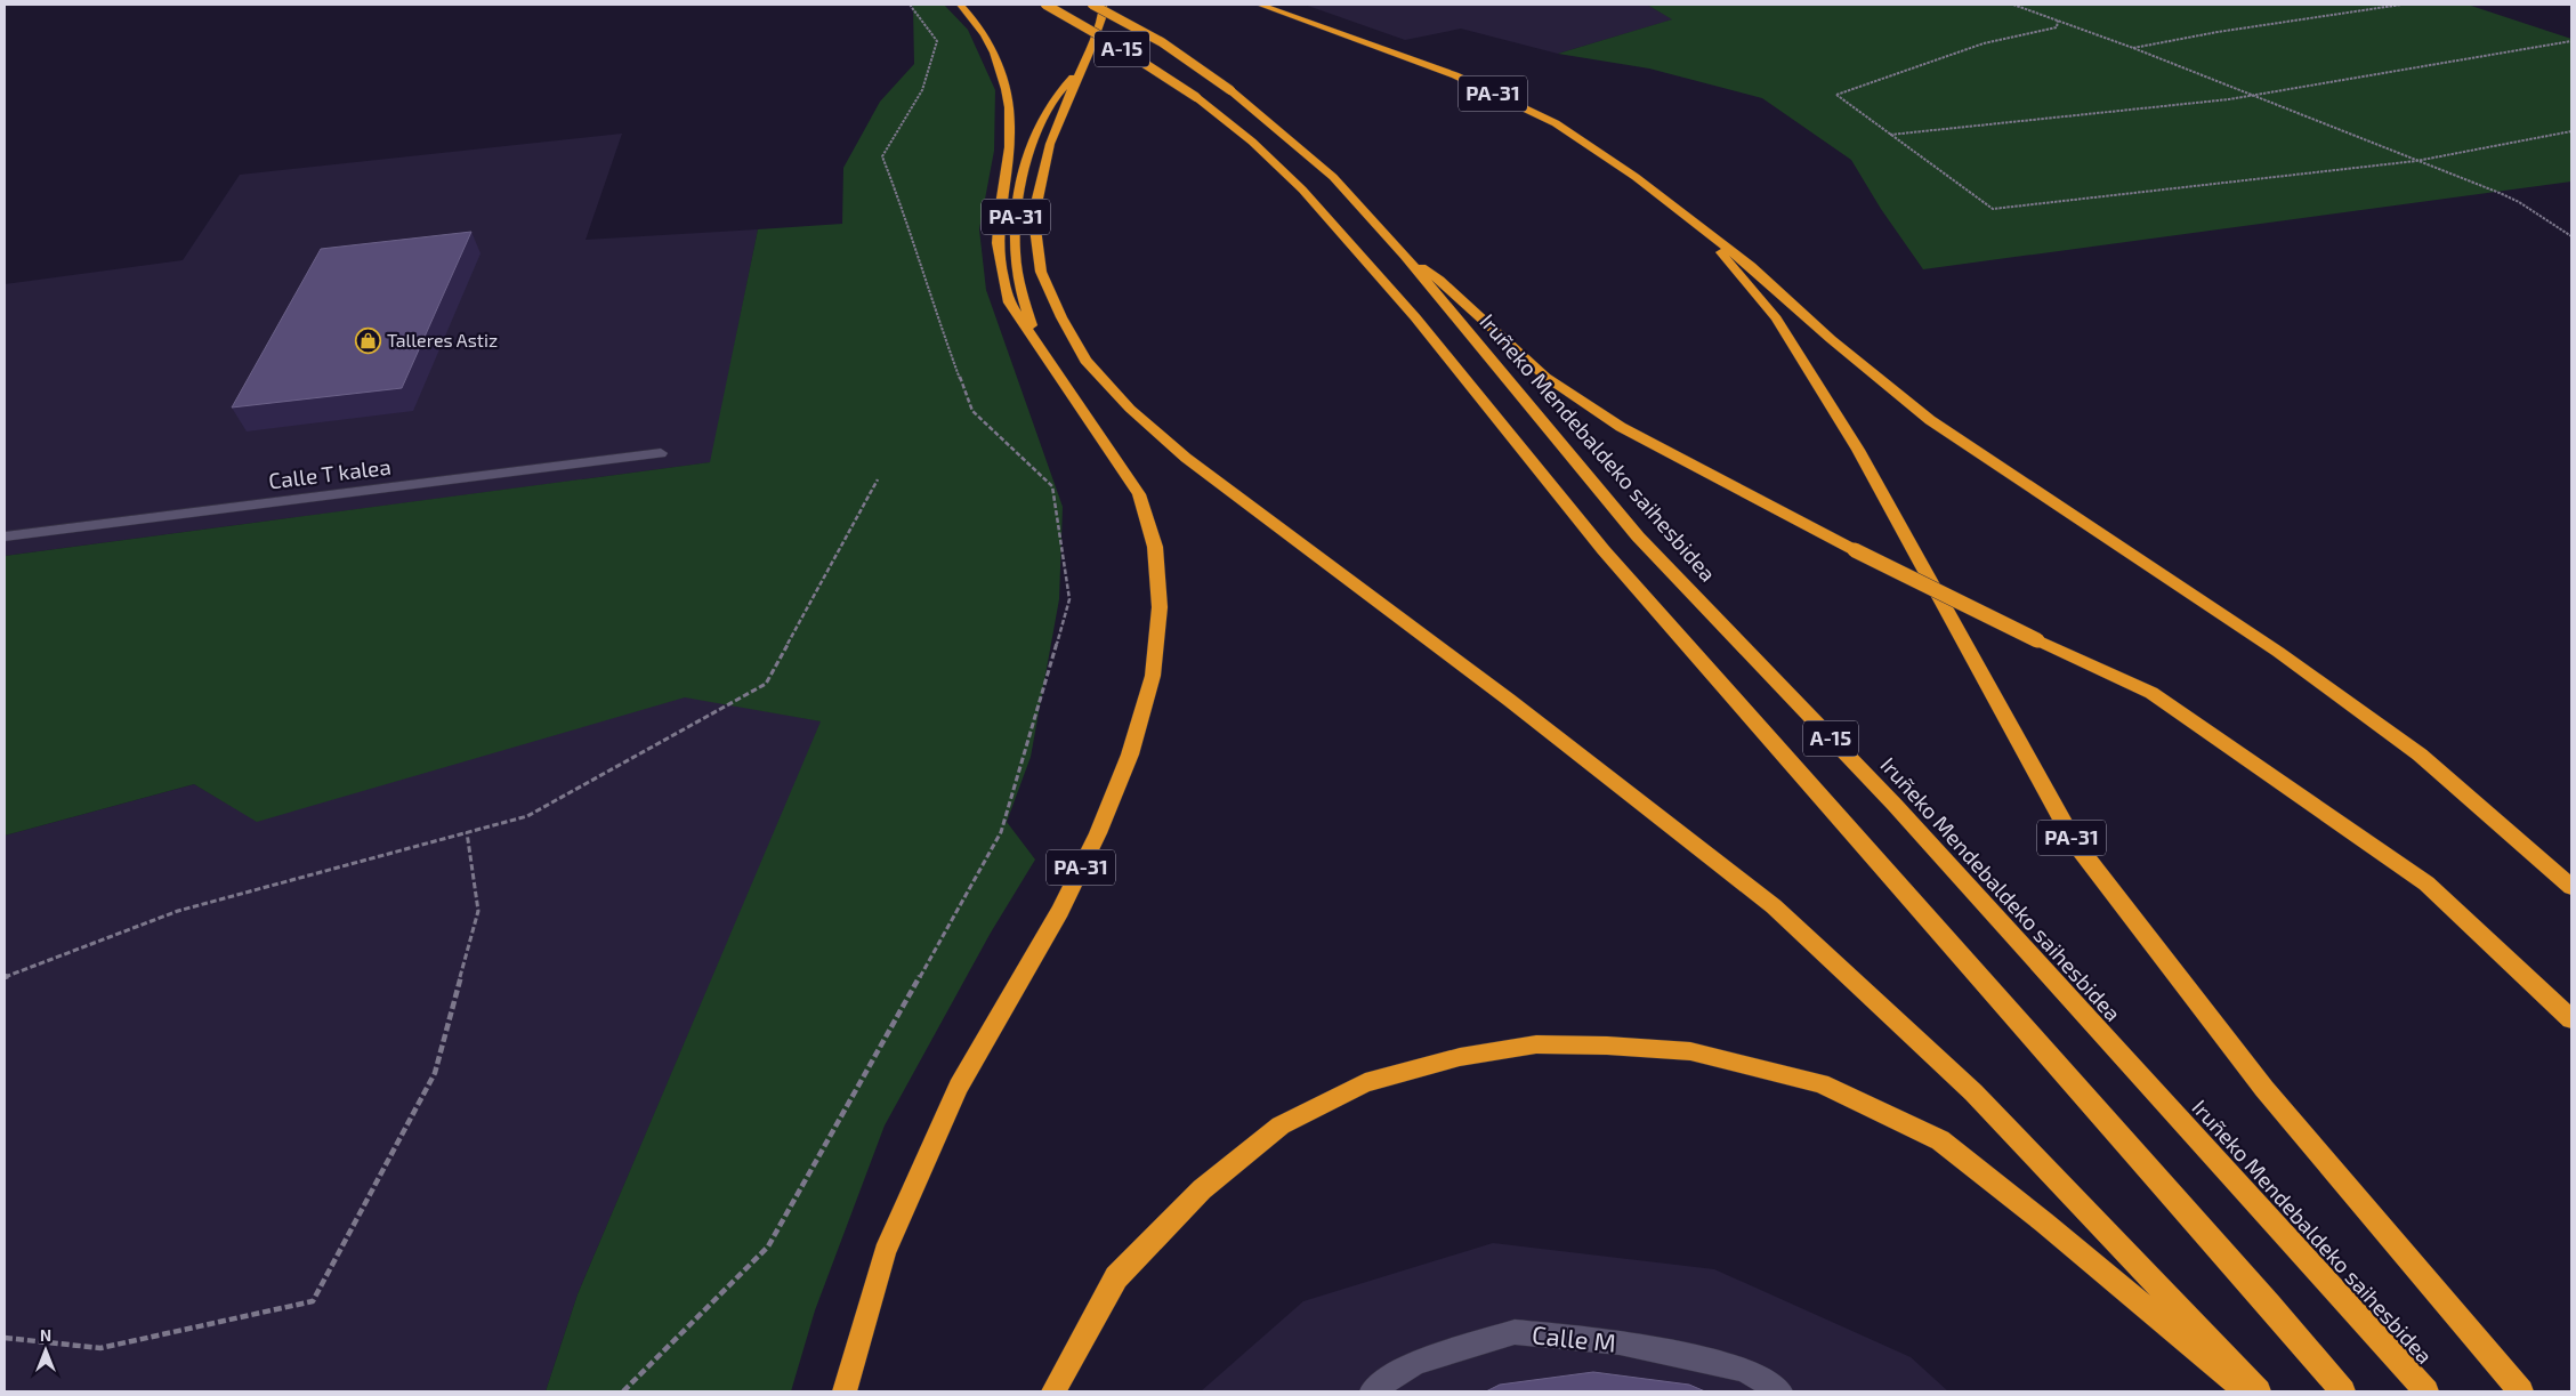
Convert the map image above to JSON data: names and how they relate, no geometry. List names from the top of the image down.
{
  "streets": {
    "highway": ["A-15", "PA-31", "Iruñeko Mendebaldeko saihesbidea"],
    "street": ["Calle T kalea", "Calle M"]
  },
  "places": {
    "shop": ["Talleres Astiz"]
  },
  "north": "top"
}
